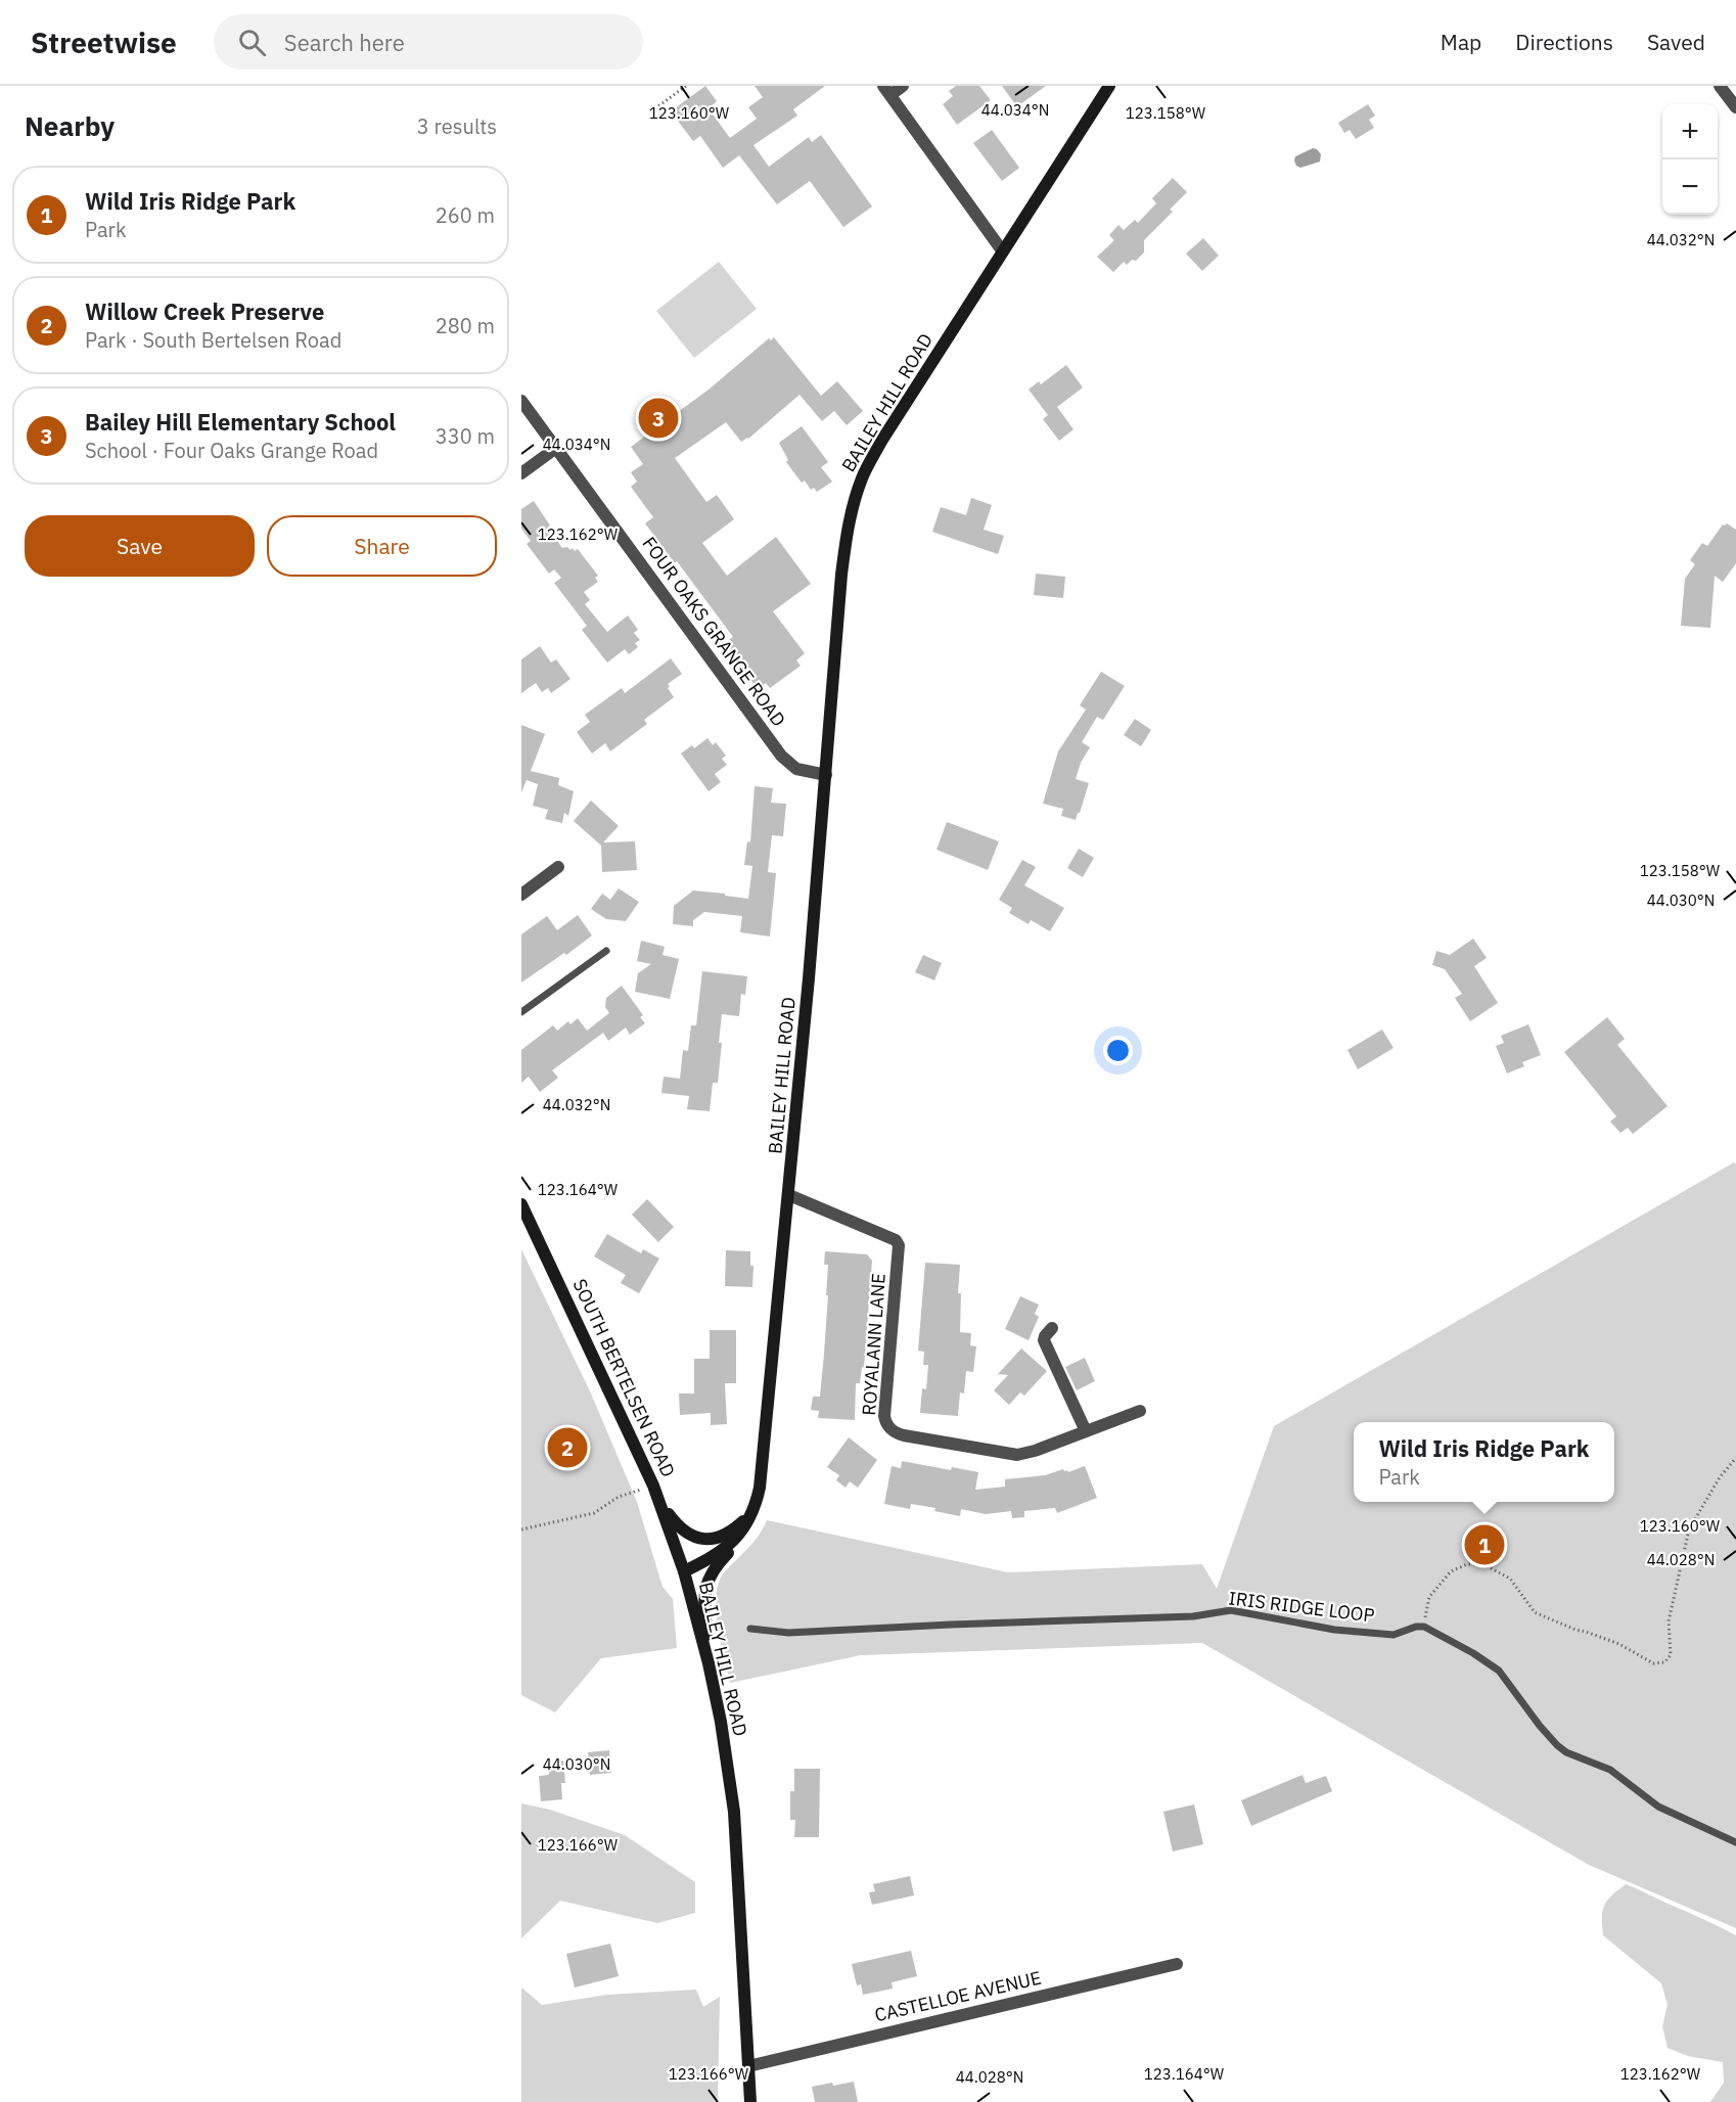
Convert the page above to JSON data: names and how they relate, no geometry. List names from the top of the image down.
{
  "streets": {
    "main road": ["BAILEY HILL ROAD", "SOUTH BERTELSEN ROAD"],
    "street": ["FOUR OAKS GRANGE ROAD", "ROYALANN LANE", "CASTELLOE AVENUE"],
    "lane": ["IRIS RIDGE LOOP"]
  },
  "crossings": [
    ["BAILEY HILL ROAD", "FOUR OAKS GRANGE ROAD"],
    ["BAILEY HILL ROAD", "ROYALANN LANE"],
    ["BAILEY HILL ROAD", "SOUTH BERTELSEN ROAD"],
    ["BAILEY HILL ROAD", "CASTELLOE AVENUE"]
  ],
  "page": {
    "header": "Streetwise",
    "search": "Search here",
    "nav": ["Map", "Directions", "Saved"],
    "heading": ["Nearby", "3 results"],
    "map_buttons": ["+", "−"],
    "list": [
      {
        "mark": "1",
        "name": "Wild Iris Ridge Park",
        "note": "Park",
        "value": "260 m"
      },
      {
        "mark": "2",
        "name": "Willow Creek Preserve",
        "note": "Park · South Bertelsen Road",
        "value": "280 m"
      },
      {
        "mark": "3",
        "name": "Bailey Hill Elementary School",
        "note": "School · Four Oaks Grange Road",
        "value": "330 m"
      }
    ],
    "pins": ["3", "2", "1"],
    "buttons": ["Save", "Share"],
    "popup": ["Wild Iris Ridge Park", "Park"]
  },
  "coordinates": [
    "44.034°N",
    "123.160°W",
    "123.158°W",
    "44.032°N",
    "123.162°W",
    "44.030°N",
    "123.164°W",
    "44.028°N",
    "123.166°W"
  ]
}
